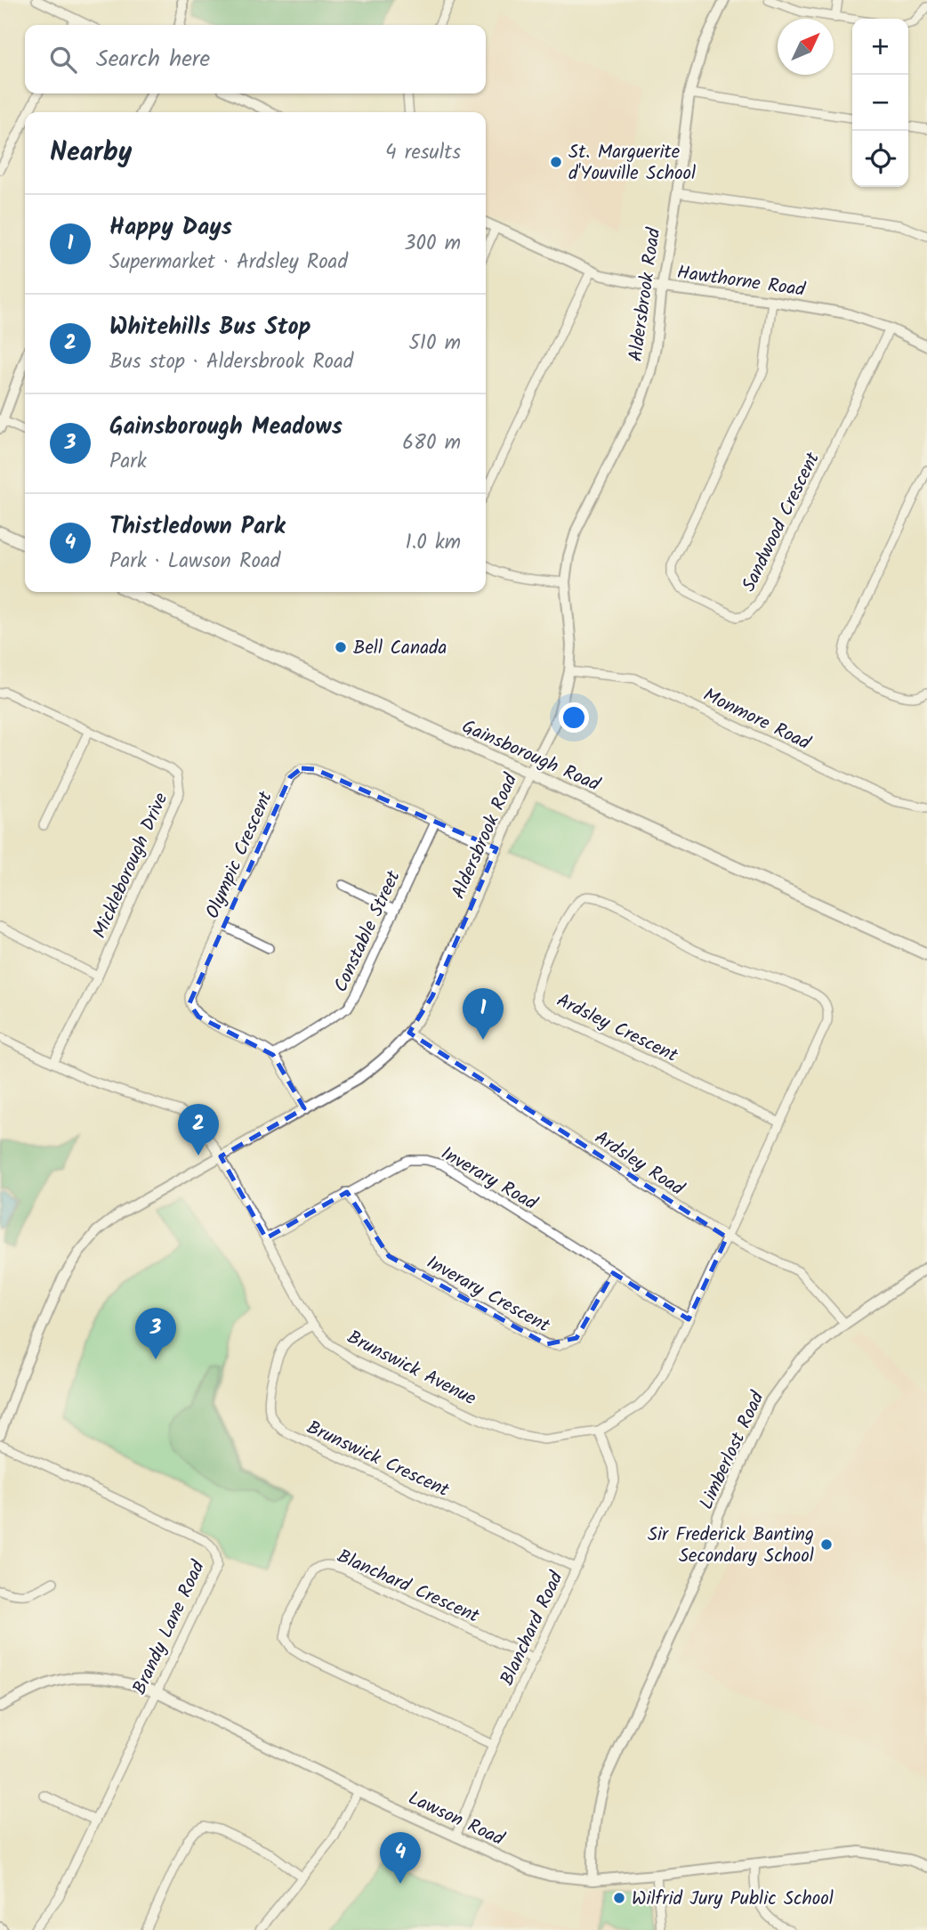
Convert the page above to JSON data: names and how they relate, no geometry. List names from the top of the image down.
{
  "streets": {
    "main road": ["Gainsborough Road"],
    "street": [
      "Hawthorne Road",
      "Aldersbrook Road",
      "Sandwood Crescent",
      "Monmore Road",
      "Olympic Crescent",
      "Mickleborough Drive",
      "Constable Street",
      "Ardsley Crescent",
      "Ardsley Road",
      "Inverary Road",
      "Inverary Crescent",
      "Brunswick Avenue",
      "Limberlost Road",
      "Brunswick Crescent",
      "Blanchard Crescent",
      "Brandy Lane Road",
      "Blanchard Road",
      "Lawson Road"
    ]
  },
  "crossings": [
    ["Hawthorne Road", "Aldersbrook Road"],
    ["Hawthorne Road", "Sandwood Crescent"],
    ["Aldersbrook Road", "Monmore Road"],
    ["Aldersbrook Road", "Gainsborough Road"],
    ["Aldersbrook Road", "Olympic Crescent"],
    ["Aldersbrook Road", "Ardsley Road"],
    ["Aldersbrook Road", "Brunswick Avenue"],
    ["Olympic Crescent", "Constable Street"],
    ["Mickleborough Drive", "Brunswick Avenue"],
    ["Ardsley Crescent", "Ardsley Road"],
    ["Ardsley Crescent", "Brunswick Avenue"],
    ["Ardsley Road", "Brunswick Avenue"],
    ["Ardsley Road", "Limberlost Road"],
    ["Inverary Road", "Inverary Crescent"],
    ["Inverary Road", "Brunswick Avenue"],
    ["Brunswick Avenue", "Brunswick Crescent"],
    ["Brunswick Avenue", "Blanchard Road"],
    ["Limberlost Road", "Lawson Road"],
    ["Brunswick Crescent", "Blanchard Road"],
    ["Blanchard Crescent", "Blanchard Road"],
    ["Brandy Lane Road", "Lawson Road"],
    ["Blanchard Road", "Lawson Road"]
  ],
  "places": [
    "St. Marguerite d'Youville School",
    "Bell Canada",
    "Sir Frederick Banting Secondary School",
    "Wilfrid Jury Public School"
  ],
  "north": "top right",
  "page": {
    "map_buttons": ["+", "−"],
    "search": "Search here",
    "heading": ["Nearby", "4 results"],
    "list": [
      {
        "mark": "1",
        "name": "Happy Days",
        "note": "Supermarket · Ardsley Road",
        "value": "300 m"
      },
      {
        "mark": "2",
        "name": "Whitehills Bus Stop",
        "note": "Bus stop · Aldersbrook Road",
        "value": "510 m"
      },
      {
        "mark": "3",
        "name": "Gainsborough Meadows",
        "note": "Park",
        "value": "680 m"
      },
      {
        "mark": "4",
        "name": "Thistledown Park",
        "note": "Park · Lawson Road",
        "value": "1.0 km"
      }
    ],
    "pins": [
      "1",
      "2",
      "3",
      "4"
    ]
  }
}
